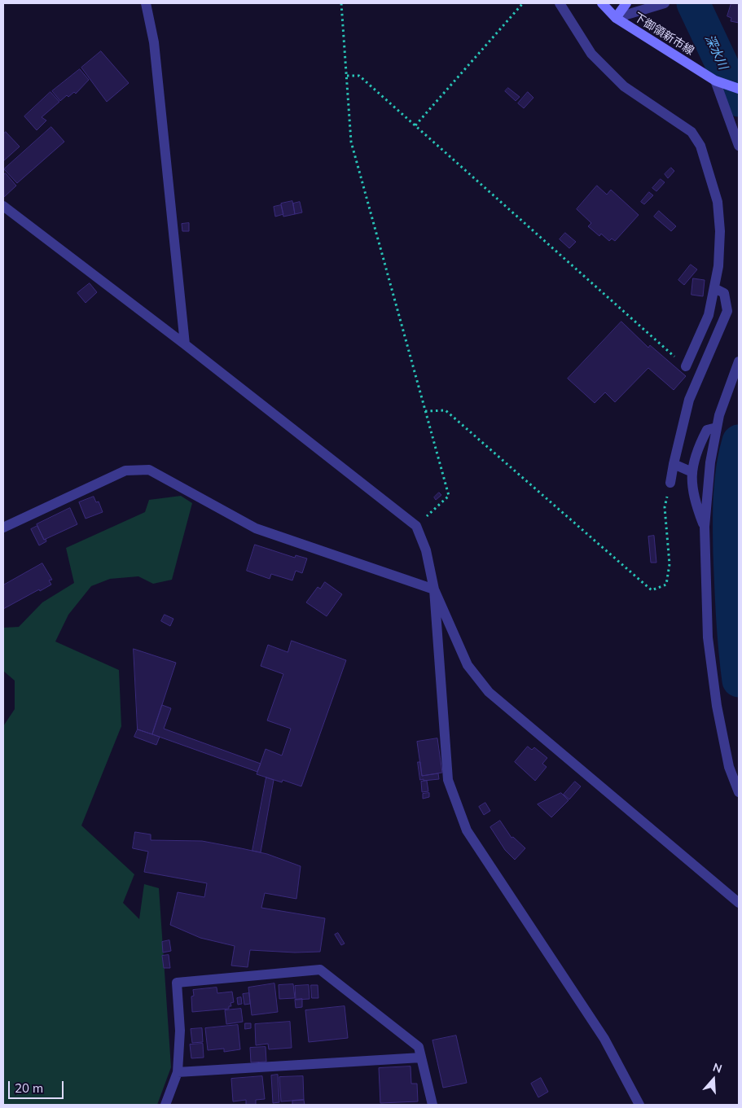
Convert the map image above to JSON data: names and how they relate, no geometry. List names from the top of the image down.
{
  "streets": {
    "main road": ["下御領新市線"]
  },
  "water": ["深水川"],
  "scale_bar": "20 m",
  "north": "top"
}
